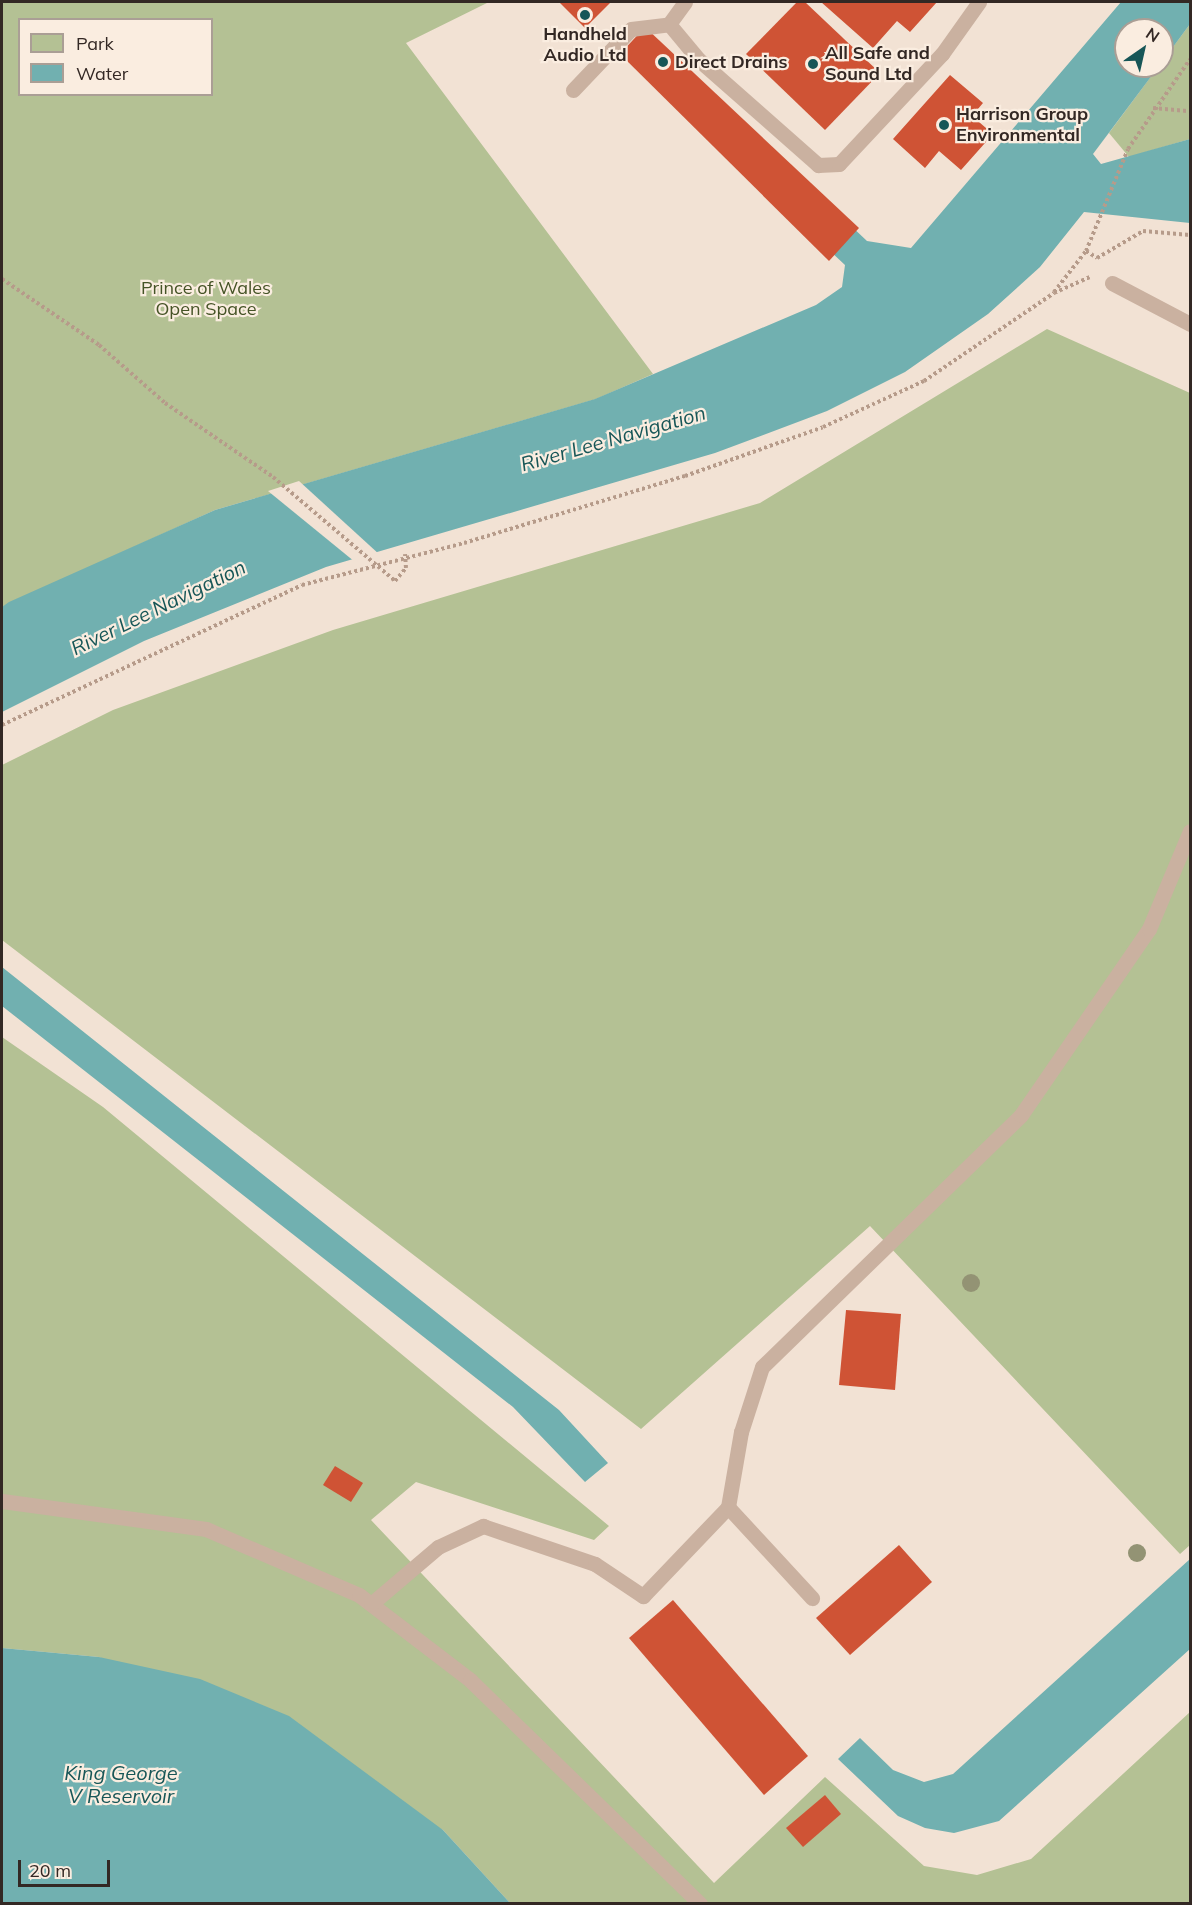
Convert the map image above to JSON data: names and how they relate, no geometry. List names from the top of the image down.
{
  "water": ["River Lee Navigation", "King George V Reservoir"],
  "parks": ["Prince of Wales Open Space"],
  "places": [
    "Handheld Audio Ltd",
    "Direct Drains",
    "All Safe and Sound Ltd",
    "Harrison Group Environmental"
  ],
  "legend": ["Park", "Water"],
  "scale_bar": "20 m",
  "north": "top right"
}
